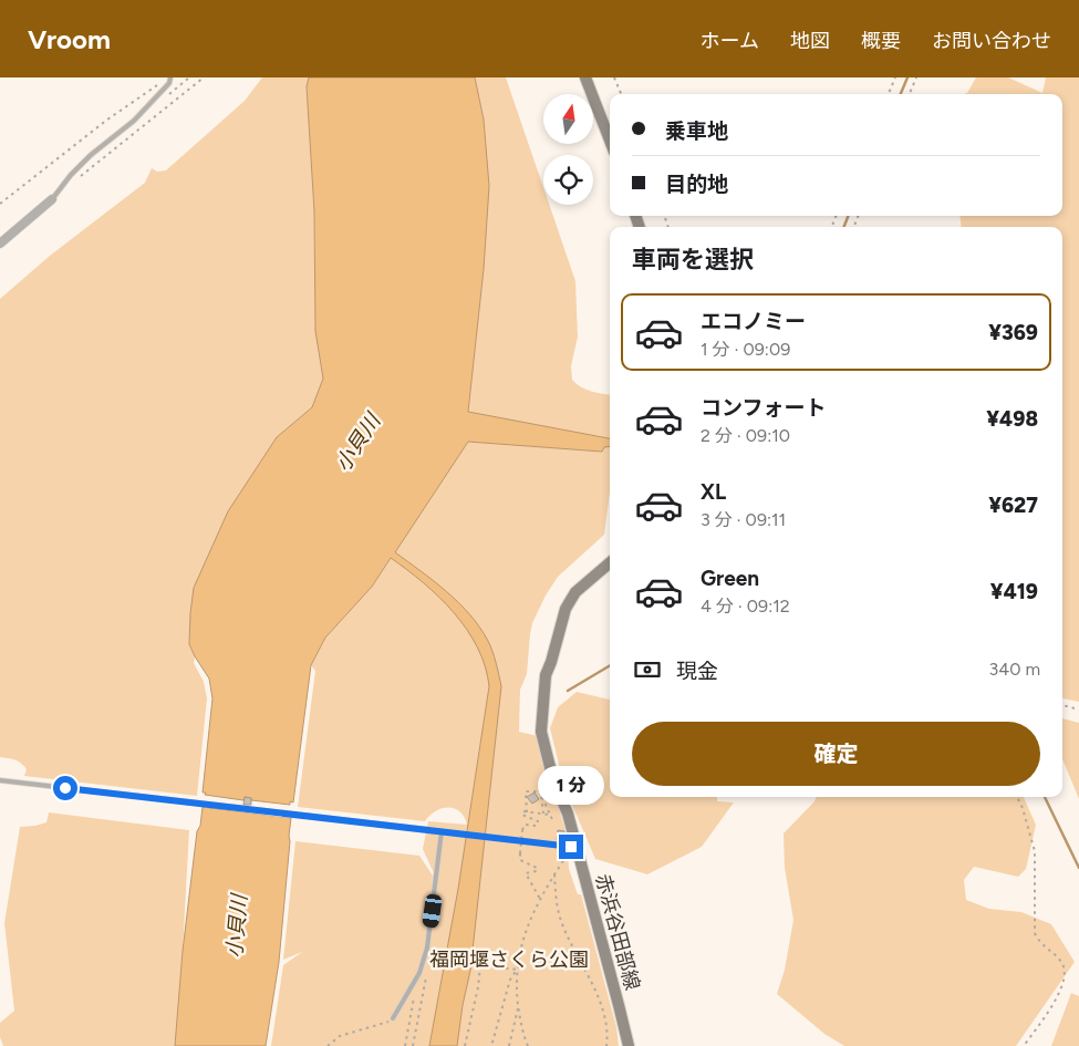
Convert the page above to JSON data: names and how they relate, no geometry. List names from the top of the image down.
{
  "streets": {
    "main road": ["赤浜谷田部線"]
  },
  "water": ["小貝川"],
  "parks": ["福岡堰さくら公園"],
  "north": "top",
  "page": {
    "header": "Vroom",
    "nav": [
      "ホーム",
      "地図",
      "概要",
      "お問い合わせ"
    ],
    "banner": ["乗車地", "目的地"],
    "heading": "車両を選択",
    "list": [
      {
        "name": "エコノミー",
        "note": "1 分 · 09:09",
        "value": "¥369"
      },
      {
        "name": "コンフォート",
        "note": "2 分 · 09:10",
        "value": "¥498"
      },
      {
        "name": "XL",
        "note": "3 分 · 09:11",
        "value": "¥627"
      },
      {
        "name": "Green",
        "note": "4 分 · 09:12",
        "value": "¥419"
      }
    ],
    "pay": ["現金", "340 m"],
    "buttons": "確定",
    "bubble": "1 分"
  }
}
